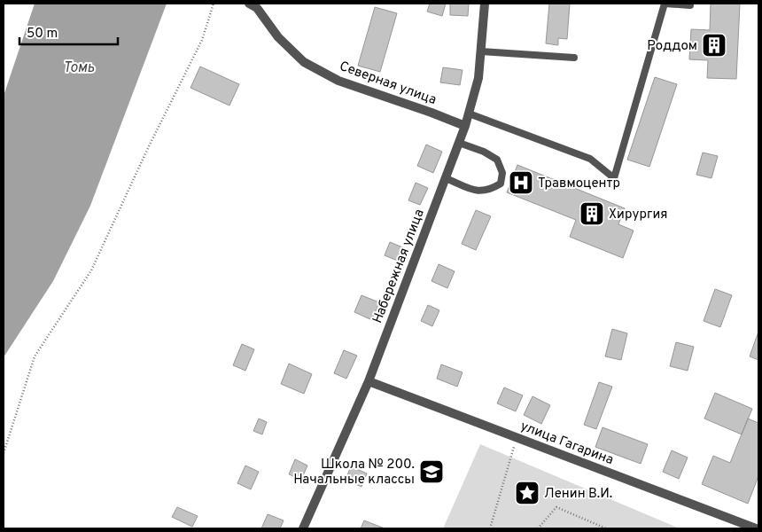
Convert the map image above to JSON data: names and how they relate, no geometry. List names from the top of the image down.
{
  "streets": {
    "street": ["Северная улица", "Набережная улица", "улица Гагарина"]
  },
  "crossings": [
    ["Северная улица", "Набережная улица"],
    ["Набережная улица", "улица Гагарина"]
  ],
  "water": ["Томь"],
  "places": {
    "building": ["Роддом", "Хирургия"],
    "hospital": ["Травмоцентр"],
    "school or university": ["Школа № 200. Начальные классы"],
    "place": ["Ленин В.И."]
  },
  "scale_bar": "50 m"
}
